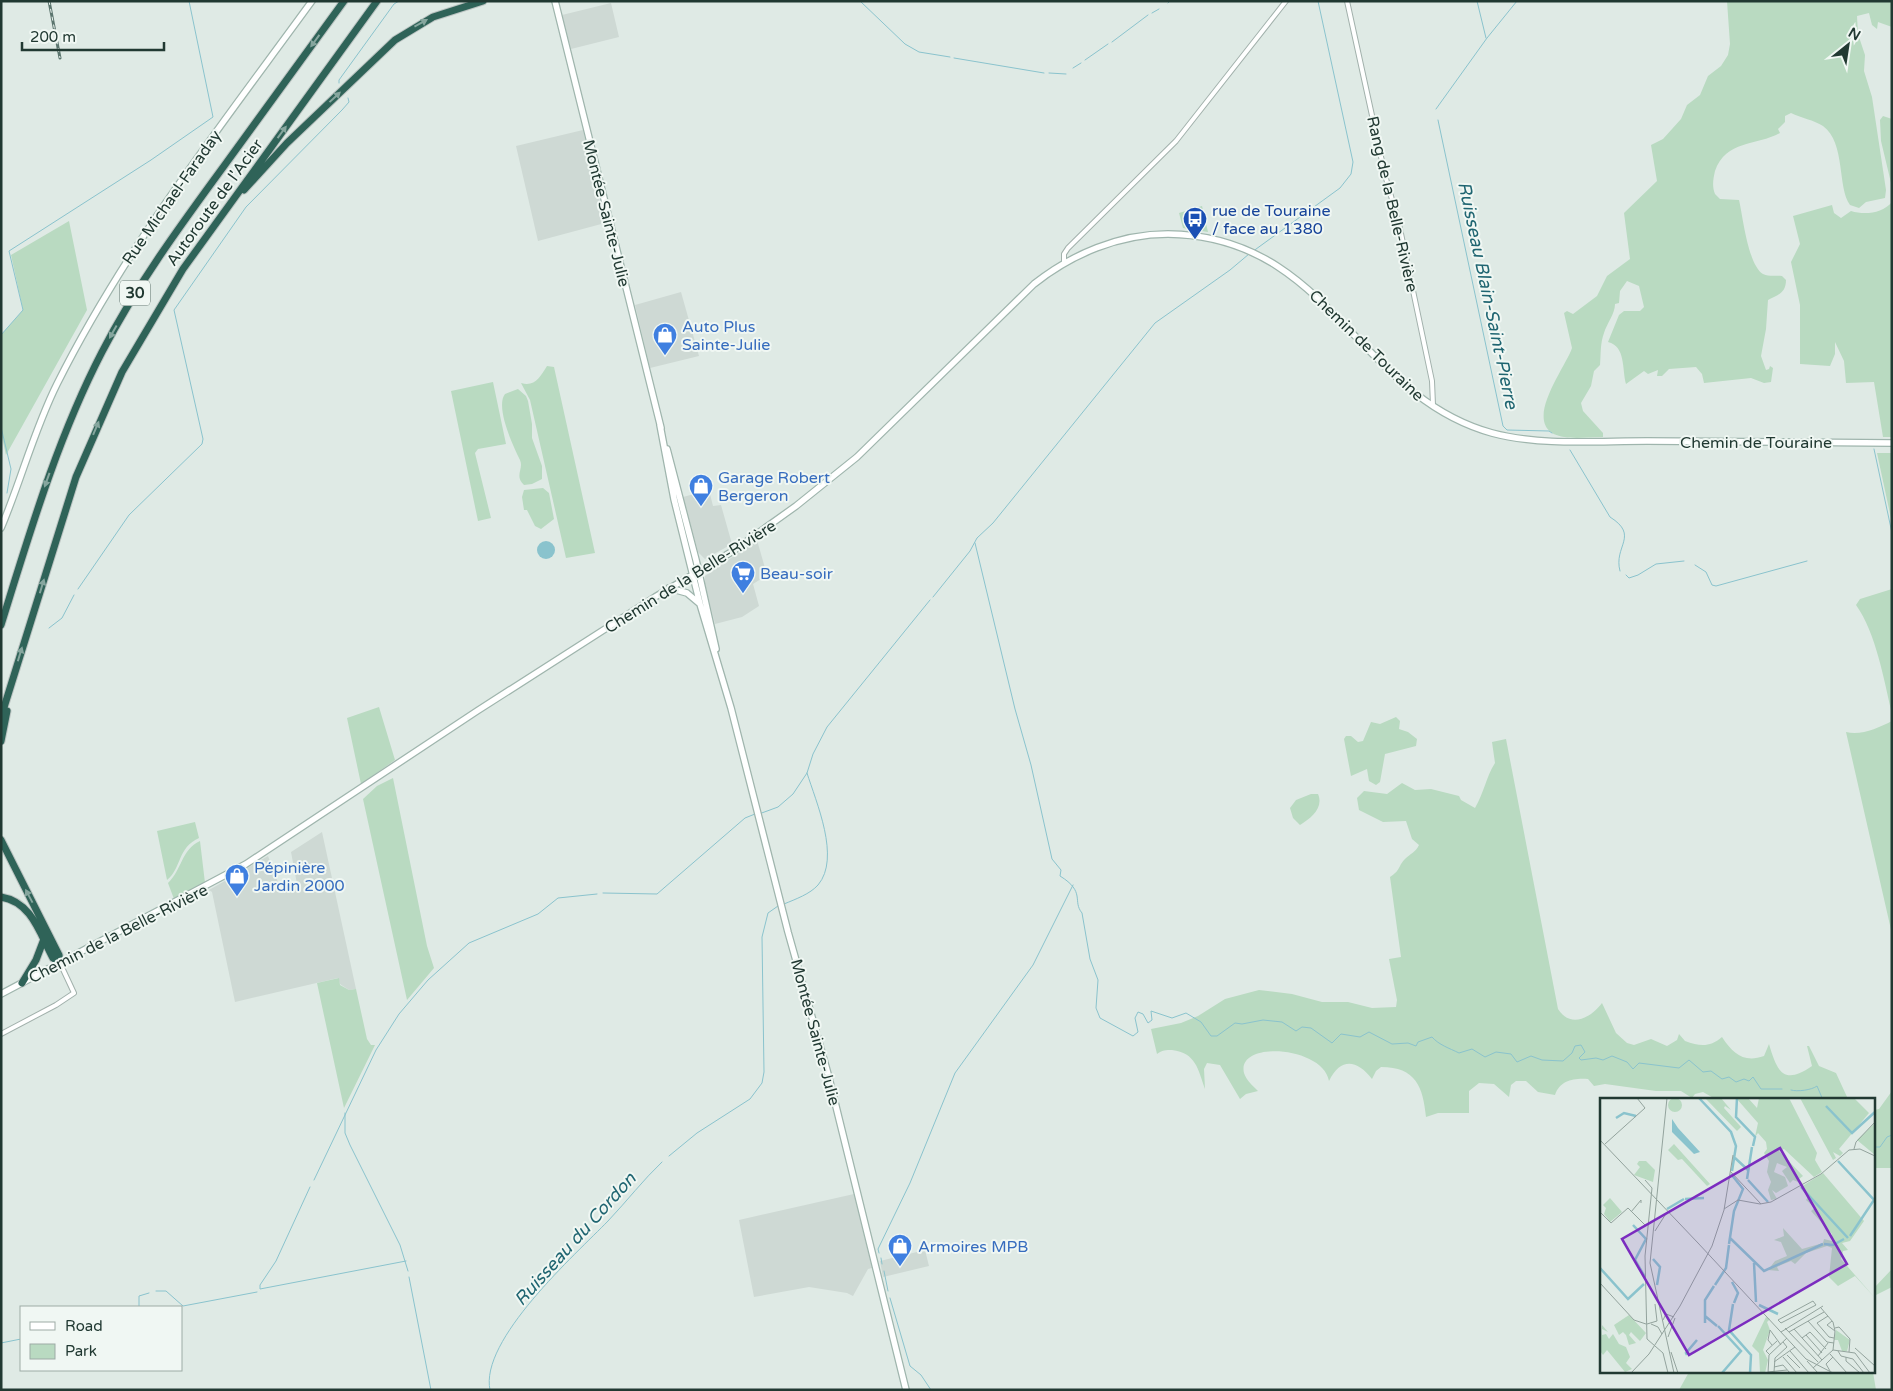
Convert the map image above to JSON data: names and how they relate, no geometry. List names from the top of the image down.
{
  "streets": {
    "highway": ["Autoroute de l'Acier", "30"],
    "street": [
      "Rue Michael-Faraday",
      "Rang de la Belle-Rivière",
      "Montée Sainte-Julie",
      "Chemin de Touraine",
      "Chemin de la Belle-Rivière"
    ]
  },
  "crossings": [
    ["Rang de la Belle-Rivière", "Chemin de Touraine"],
    ["Montée Sainte-Julie", "Chemin de la Belle-Rivière"],
    ["Chemin de Touraine", "Chemin de la Belle-Rivière"]
  ],
  "water": ["Ruisseau Blain-Saint-Pierre", "Ruisseau du Cordon"],
  "places": {
    "bus stop": ["rue de Touraine / face au 1380"],
    "shop": [
      "Auto Plus Sainte-Julie",
      "Garage Robert Bergeron",
      "Pépinière Jardin 2000",
      "Armoires MPB"
    ],
    "supermarket": ["Beau-soir"]
  },
  "legend": ["Road", "Park"],
  "scale_bar": "200 m",
  "north": "top right"
}
